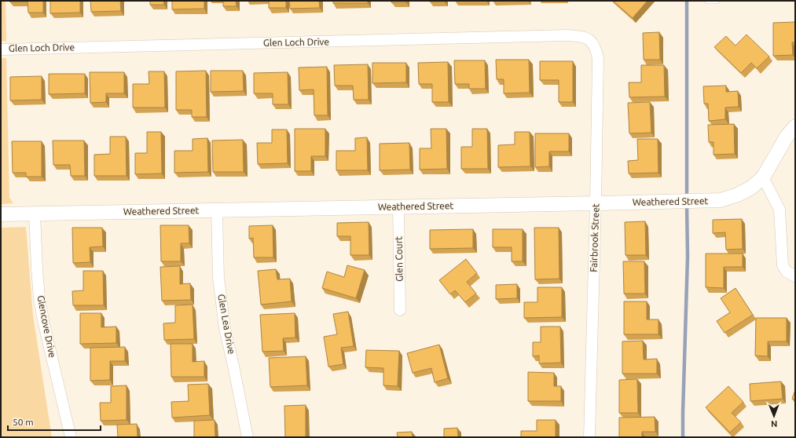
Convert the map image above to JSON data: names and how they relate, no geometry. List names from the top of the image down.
{
  "streets": {
    "street": [
      "Glen Loch Drive",
      "Weathered Street",
      "Fairbrook Street",
      "Glen Court",
      "Glen Lea Drive",
      "Glencove Drive"
    ]
  },
  "crossings": [
    ["Glen Loch Drive", "Fairbrook Street"],
    ["Weathered Street", "Fairbrook Street"],
    ["Weathered Street", "Glen Court"],
    ["Weathered Street", "Glen Lea Drive"],
    ["Weathered Street", "Glencove Drive"]
  ],
  "scale_bar": "50 m",
  "north": "bottom"
}
